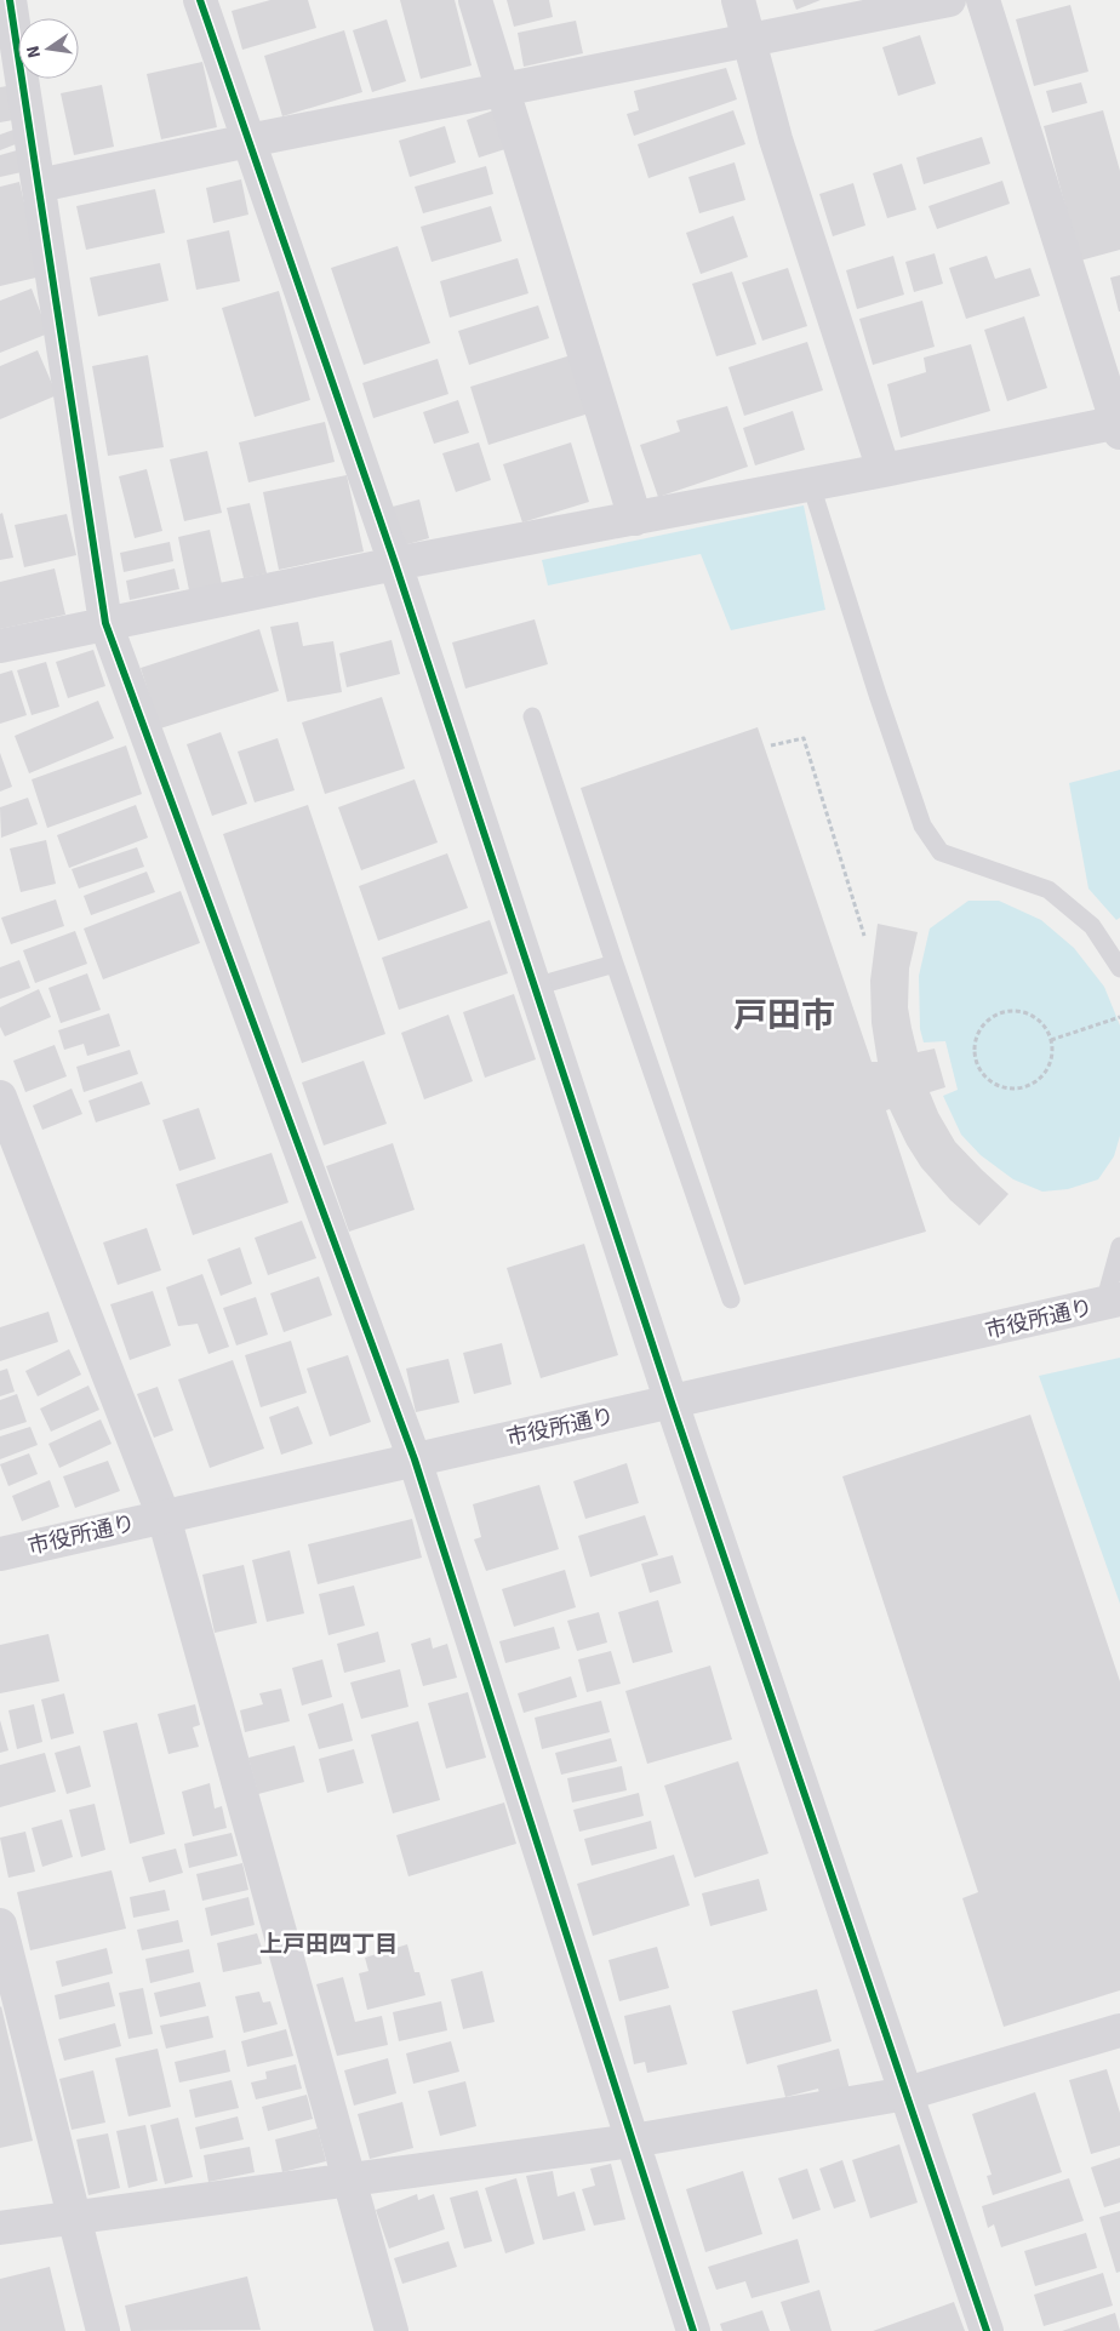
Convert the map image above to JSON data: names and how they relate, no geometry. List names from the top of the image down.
{
  "streets": {
    "street": ["市役所通り"]
  },
  "districts": ["戸田市", "上戸田四丁目"],
  "north": "left"
}
